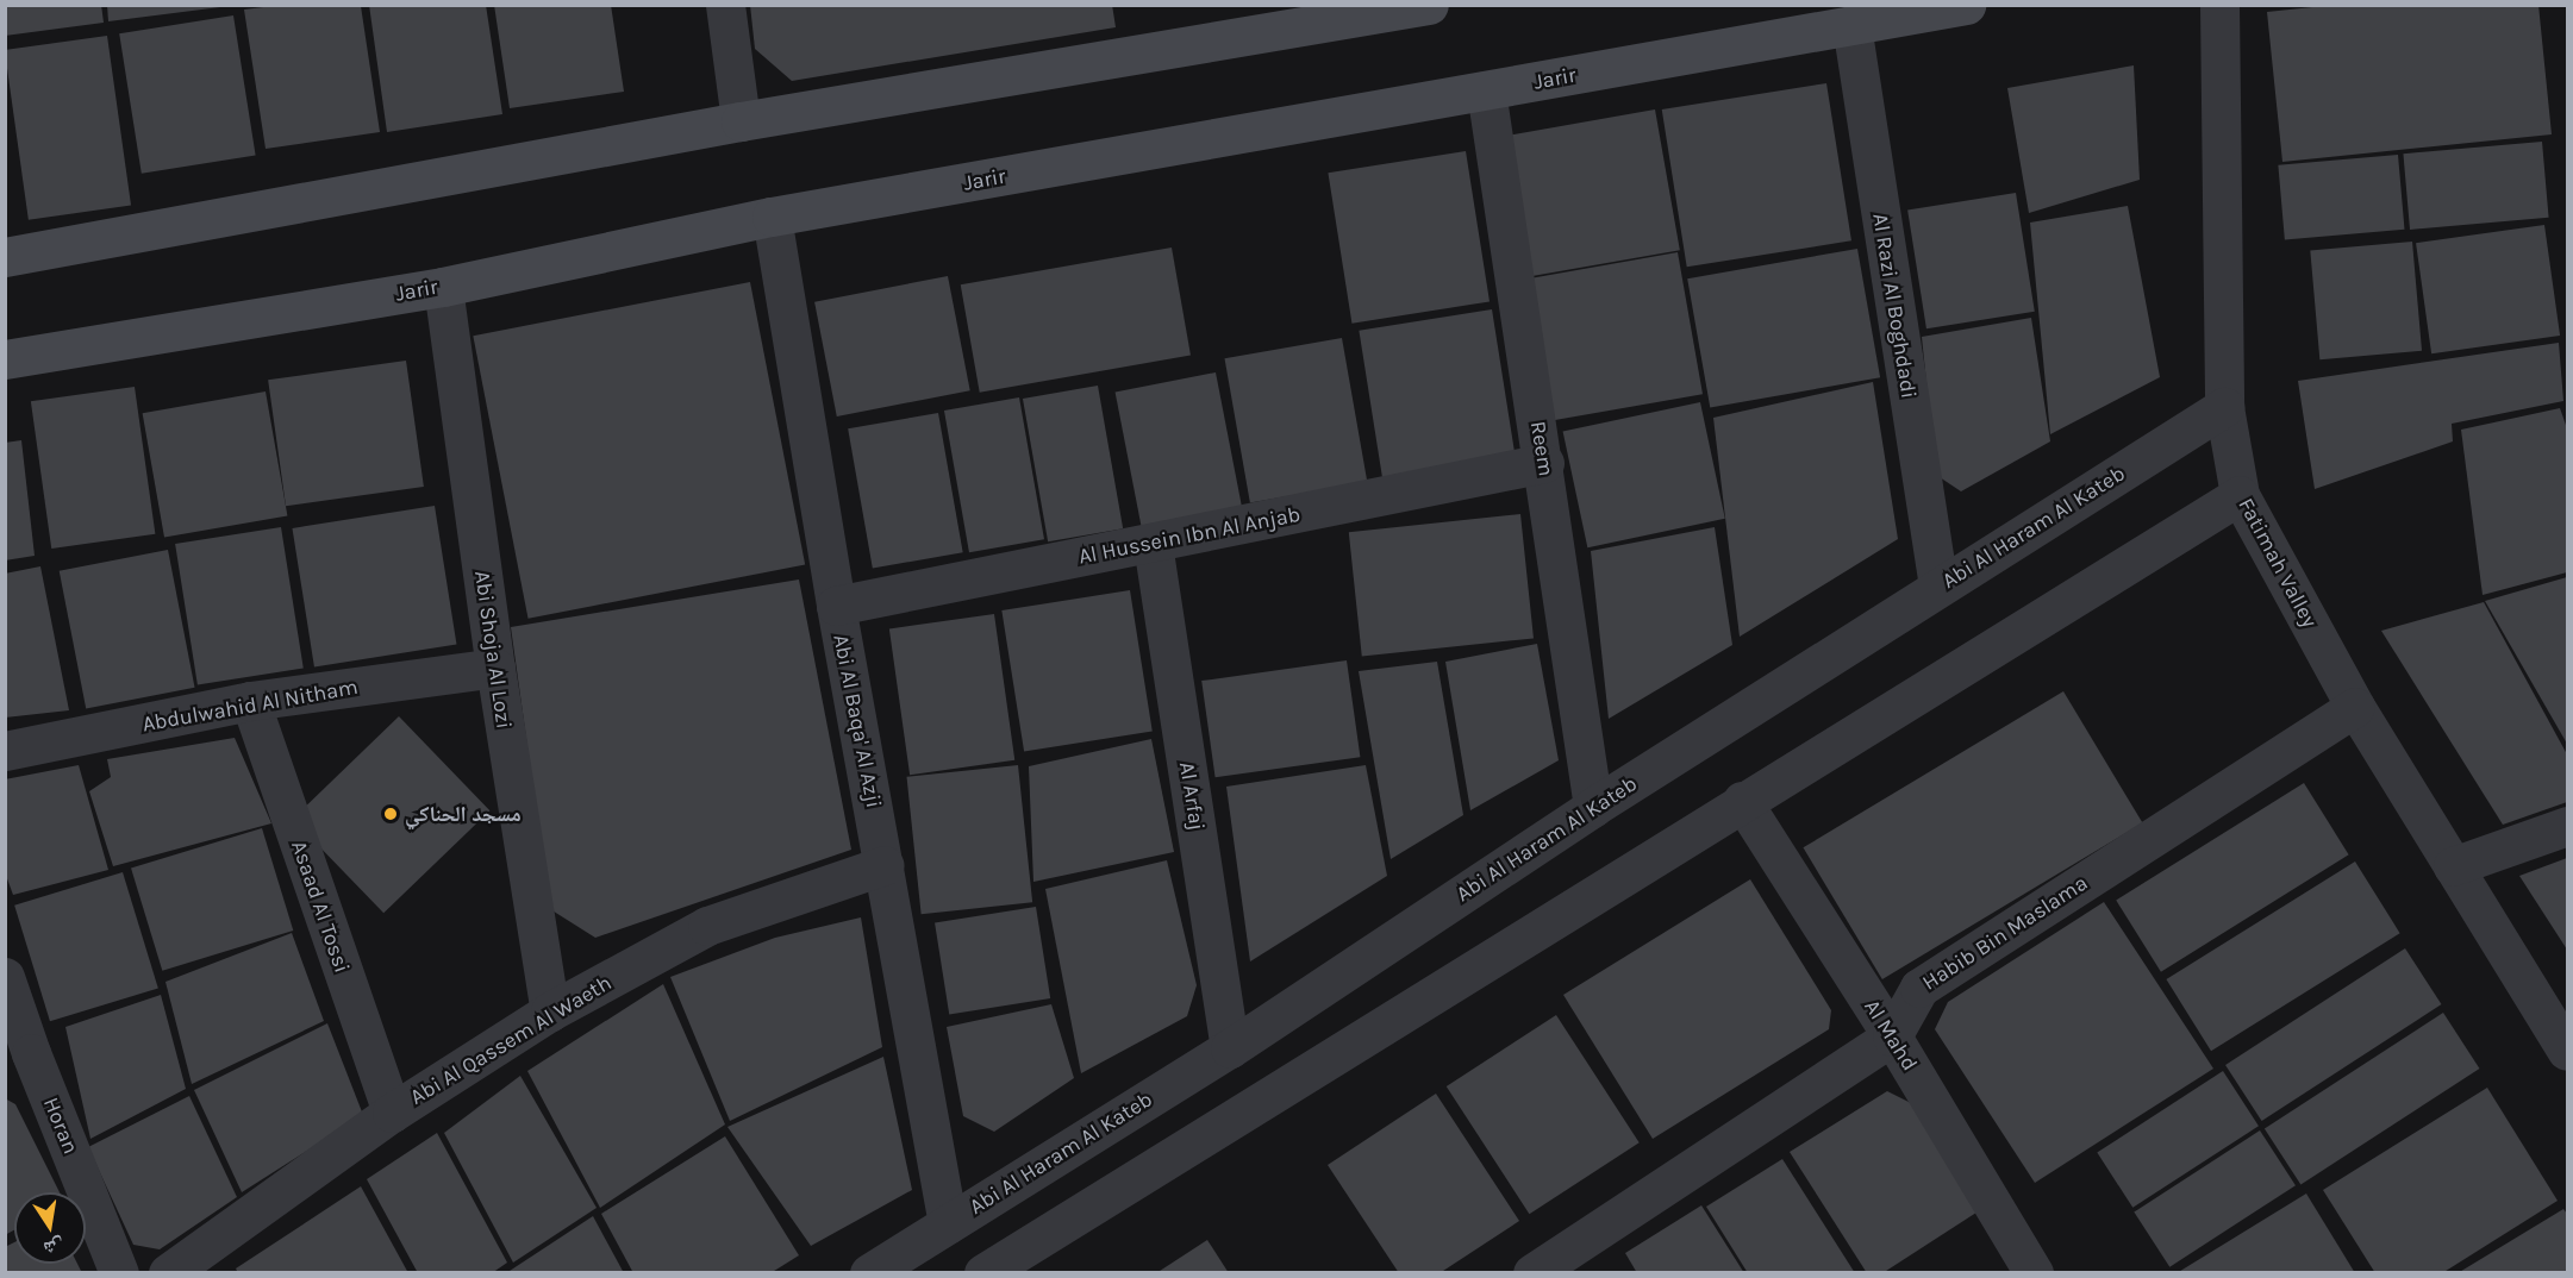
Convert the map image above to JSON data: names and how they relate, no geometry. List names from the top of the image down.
{
  "streets": {
    "main road": ["Jarir"],
    "street": [
      "Al Razi Al Boghdadi",
      "Reem",
      "Abi Al Haram Al Kateb",
      "Al Hussein Ibn Al Anjab",
      "Fatimah Valley",
      "Abi Shoja Al Lozi",
      "Abdulwahid Al Nitham",
      "Abi Al Baqa' Al Azji",
      "Al Arfaj",
      "Asaad Al Tossi",
      "Habib Bin Maslama",
      "Al Mahd",
      "Abi Al Qassem Al Waeth",
      "Horan"
    ]
  },
  "crossings": [
    ["Jarir", "Al Razi Al Boghdadi"],
    ["Jarir", "Reem"],
    ["Jarir", "Abi Shoja Al Lozi"],
    ["Jarir", "Abi Al Baqa' Al Azji"],
    ["Al Razi Al Boghdadi", "Abi Al Haram Al Kateb"],
    ["Reem", "Abi Al Haram Al Kateb"],
    ["Reem", "Al Hussein Ibn Al Anjab"],
    ["Abi Al Haram Al Kateb", "Fatimah Valley"],
    ["Abi Al Haram Al Kateb", "Abi Al Baqa' Al Azji"],
    ["Abi Al Haram Al Kateb", "Al Arfaj"],
    ["Al Hussein Ibn Al Anjab", "Abi Al Baqa' Al Azji"],
    ["Al Hussein Ibn Al Anjab", "Al Arfaj"],
    ["Fatimah Valley", "Habib Bin Maslama"],
    ["Abi Shoja Al Lozi", "Abdulwahid Al Nitham"],
    ["Abi Shoja Al Lozi", "Abi Al Qassem Al Waeth"],
    ["Abdulwahid Al Nitham", "Asaad Al Tossi"],
    ["Abi Al Baqa' Al Azji", "Abi Al Qassem Al Waeth"],
    ["Asaad Al Tossi", "Abi Al Qassem Al Waeth"],
    ["Habib Bin Maslama", "Al Mahd"]
  ],
  "places": ["مسجد الحناكي"],
  "north": "bottom"
}
